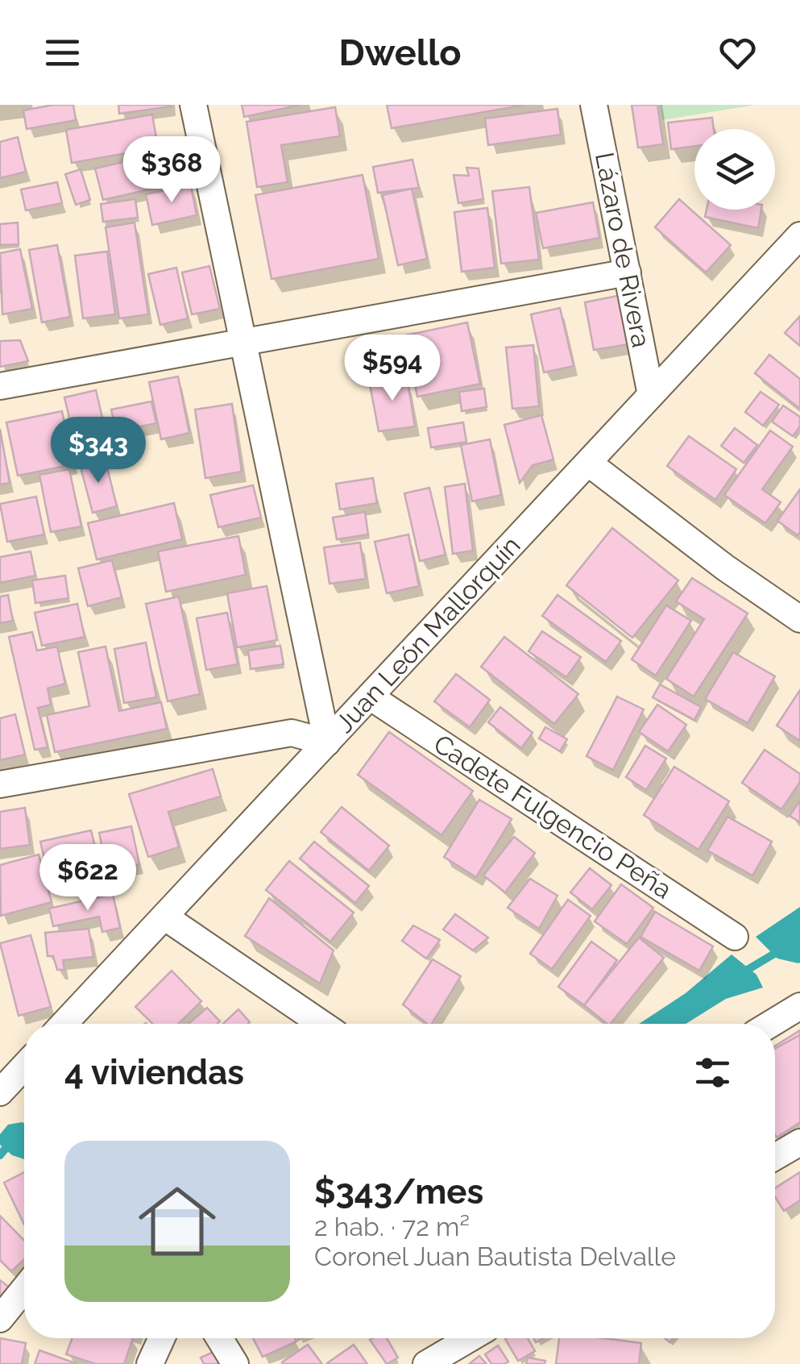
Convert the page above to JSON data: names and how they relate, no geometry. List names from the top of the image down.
{
  "streets": {
    "street": ["Lázaro de Rivera", "Juan León Mallorquín", "Cadete Fulgencio Peña"]
  },
  "crossings": [
    ["Lázaro de Rivera", "Juan León Mallorquín"],
    ["Juan León Mallorquín", "Cadete Fulgencio Peña"]
  ],
  "page": {
    "header": "Dwello",
    "price": [
      "$368",
      "$594",
      "$343",
      "$622"
    ],
    "heading": "4 viviendas",
    "list": [
      {
        "name": "$343/mes",
        "note": "2 hab. · 72 m² · Coronel Juan Bautista Delvalle"
      }
    ]
  }
}
